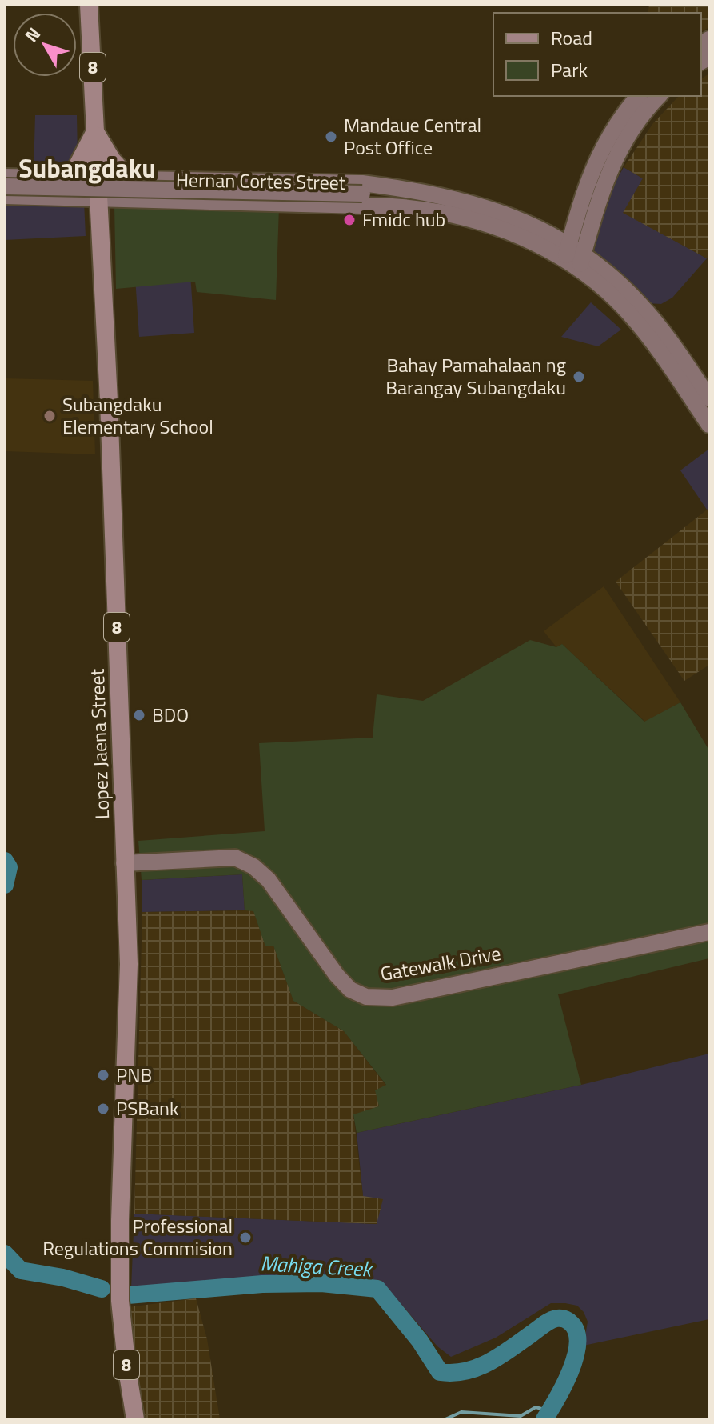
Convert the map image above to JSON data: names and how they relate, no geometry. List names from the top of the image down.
{
  "streets": {
    "main road": [
      "8",
      "Hernan Cortes Street",
      "Lopez Jaena Street",
      "Gatewalk Drive"
    ]
  },
  "crossings": [
    ["8", "Hernan Cortes Street"],
    ["8", "Lopez Jaena Street"],
    ["Hernan Cortes Street", "Lopez Jaena Street"],
    ["Lopez Jaena Street", "Gatewalk Drive"]
  ],
  "districts": ["Subangdaku"],
  "water": ["Mahiga Creek"],
  "places": [
    "Mandaue Central Post Office",
    "Fmidc hub",
    "Bahay Pamahalaan ng Barangay Subangdaku",
    "Subangdaku Elementary School",
    "BDO",
    "PNB",
    "PSBank",
    "Professional Regulations Commision"
  ],
  "legend": ["Road", "Park"],
  "north": "top left"
}
